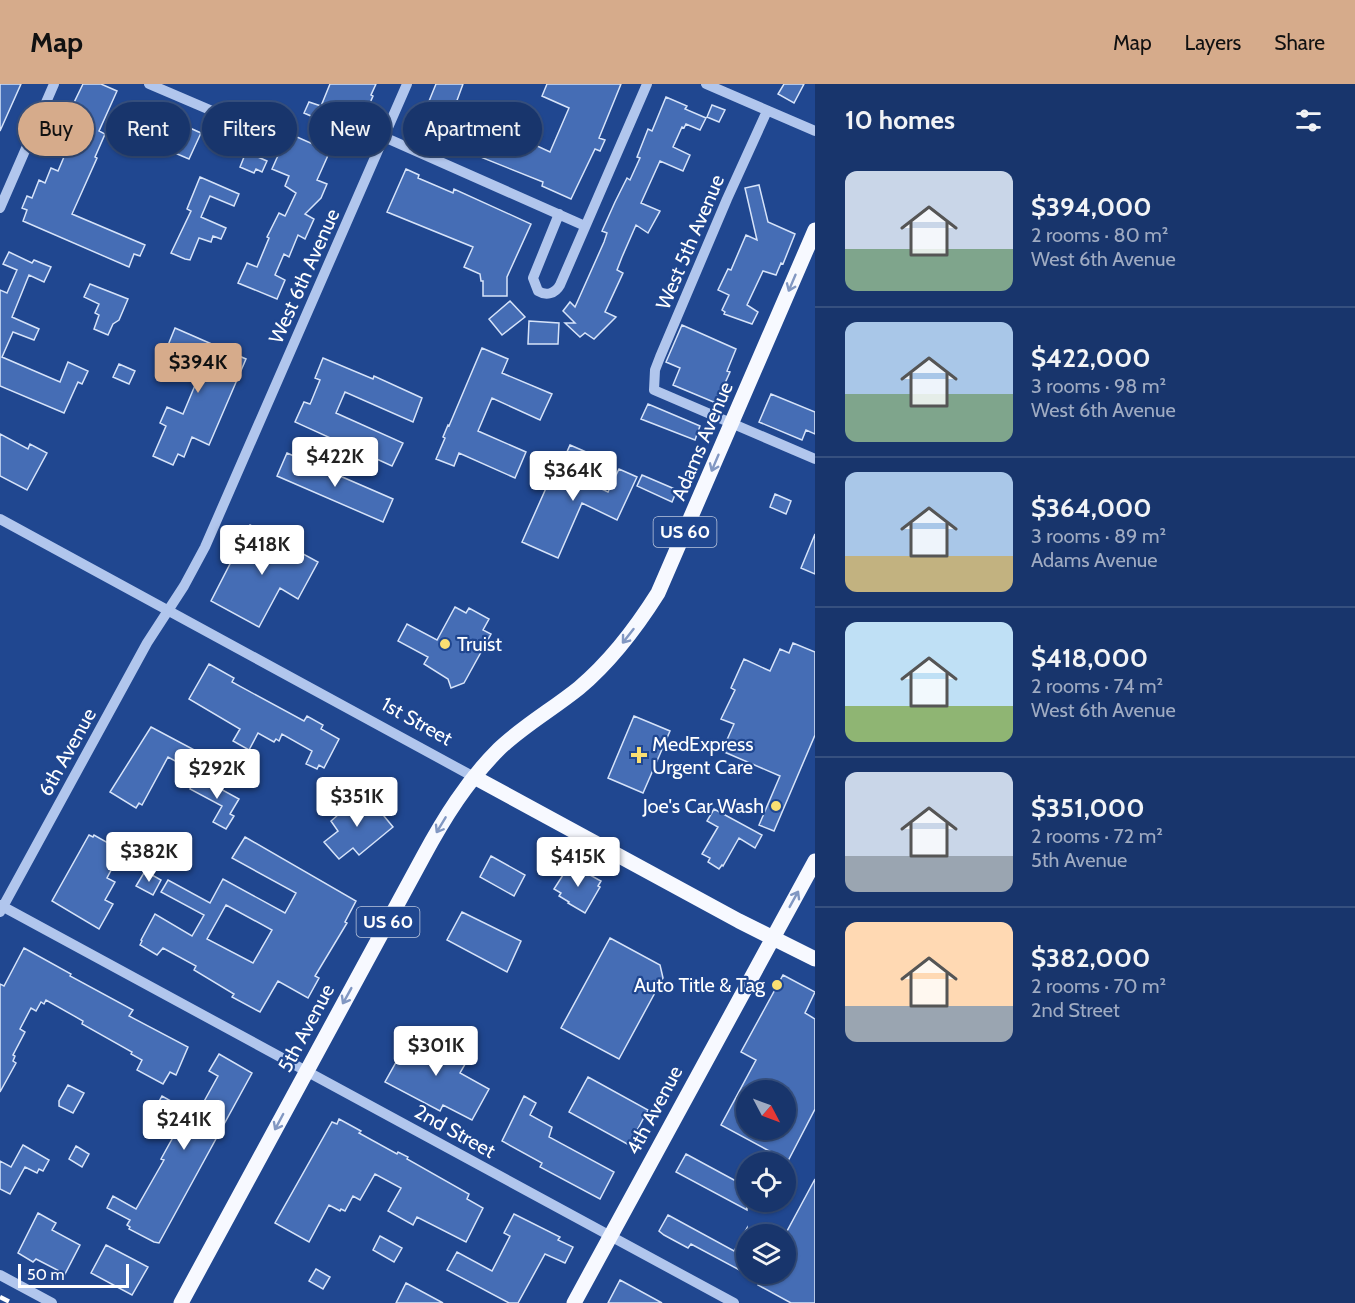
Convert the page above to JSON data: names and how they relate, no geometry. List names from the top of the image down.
{
  "streets": {
    "main road": [
      "Adams Avenue",
      "US 60",
      "1st Street",
      "5th Avenue",
      "4th Avenue"
    ],
    "street": [
      "West 5th Avenue",
      "West 6th Avenue",
      "6th Avenue",
      "2nd Street"
    ]
  },
  "crossings": [
    ["West 5th Avenue", "Adams Avenue"],
    ["West 6th Avenue", "1st Street"],
    ["West 6th Avenue", "6th Avenue"],
    ["Adams Avenue", "1st Street"],
    ["Adams Avenue", "5th Avenue"],
    ["1st Street", "6th Avenue"],
    ["1st Street", "5th Avenue"],
    ["1st Street", "4th Avenue"],
    ["6th Avenue", "2nd Street"],
    ["5th Avenue", "2nd Street"],
    ["4th Avenue", "2nd Street"]
  ],
  "one_way": ["Adams Avenue", "5th Avenue"],
  "places": {
    "other": ["Truist", "Joe's Car Wash", "Auto Title & Tag"],
    "health": ["MedExpress Urgent Care"]
  },
  "scale_bar": "50 m",
  "north": "bottom right",
  "page": {
    "header": "Map",
    "nav": ["Map", "Layers", "Share"],
    "heading": "10 homes",
    "chip": [
      "Buy",
      "Rent",
      "Filters",
      "New",
      "Apartment"
    ],
    "list": [
      {
        "name": "$394,000",
        "note": "2 rooms · 80 m² · West 6th Avenue"
      },
      {
        "name": "$422,000",
        "note": "3 rooms · 98 m² · West 6th Avenue"
      },
      {
        "name": "$364,000",
        "note": "3 rooms · 89 m² · Adams Avenue"
      },
      {
        "name": "$418,000",
        "note": "2 rooms · 74 m² · West 6th Avenue"
      },
      {
        "name": "$351,000",
        "note": "2 rooms · 72 m² · 5th Avenue"
      },
      {
        "name": "$382,000",
        "note": "2 rooms · 70 m² · 2nd Street"
      }
    ],
    "price": [
      "$394K",
      "$422K",
      "$364K",
      "$418K",
      "$292K",
      "$351K",
      "$382K",
      "$415K",
      "$301K",
      "$241K"
    ],
    "scale": "50 m"
  }
}
